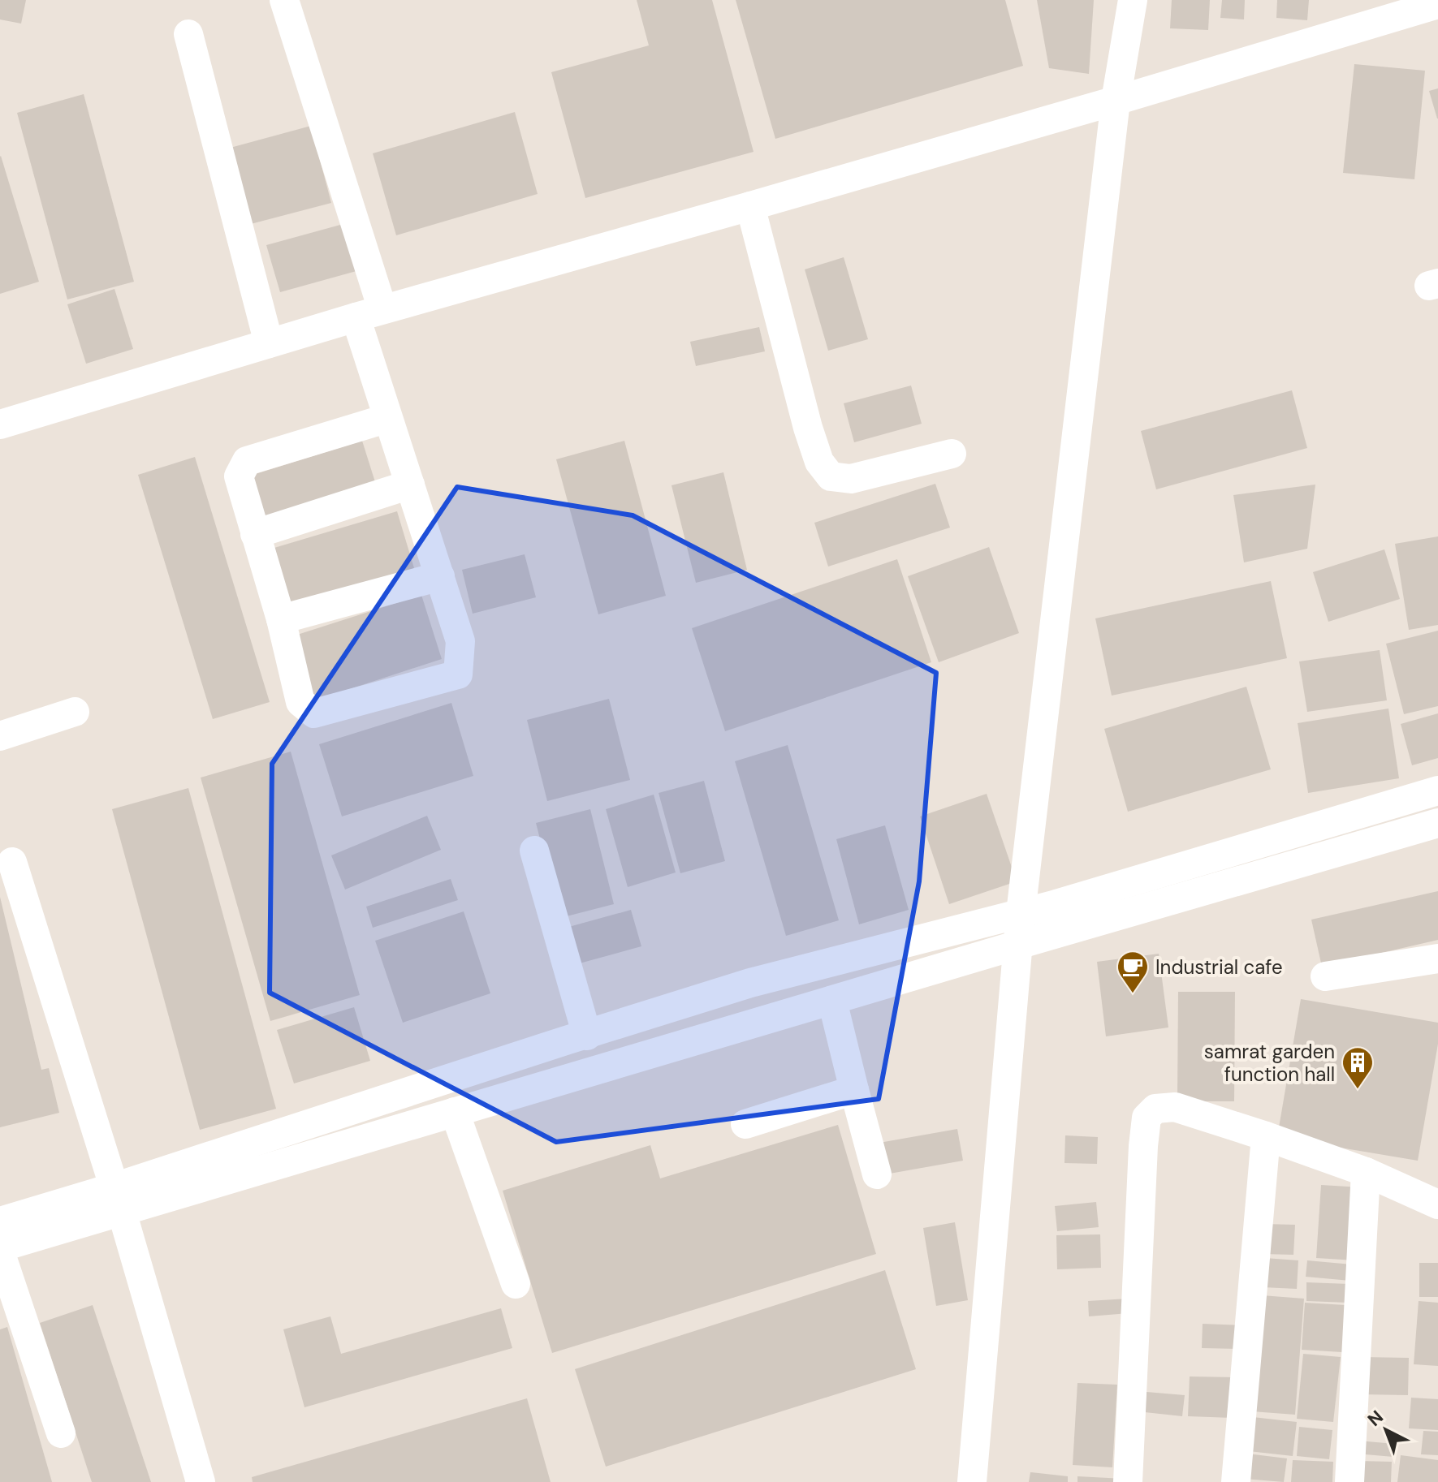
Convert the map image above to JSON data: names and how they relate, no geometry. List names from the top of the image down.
{
  "places": {
    "cafe": ["Industrial cafe"],
    "building": ["samrat garden function hall"]
  },
  "north": "top left"
}
